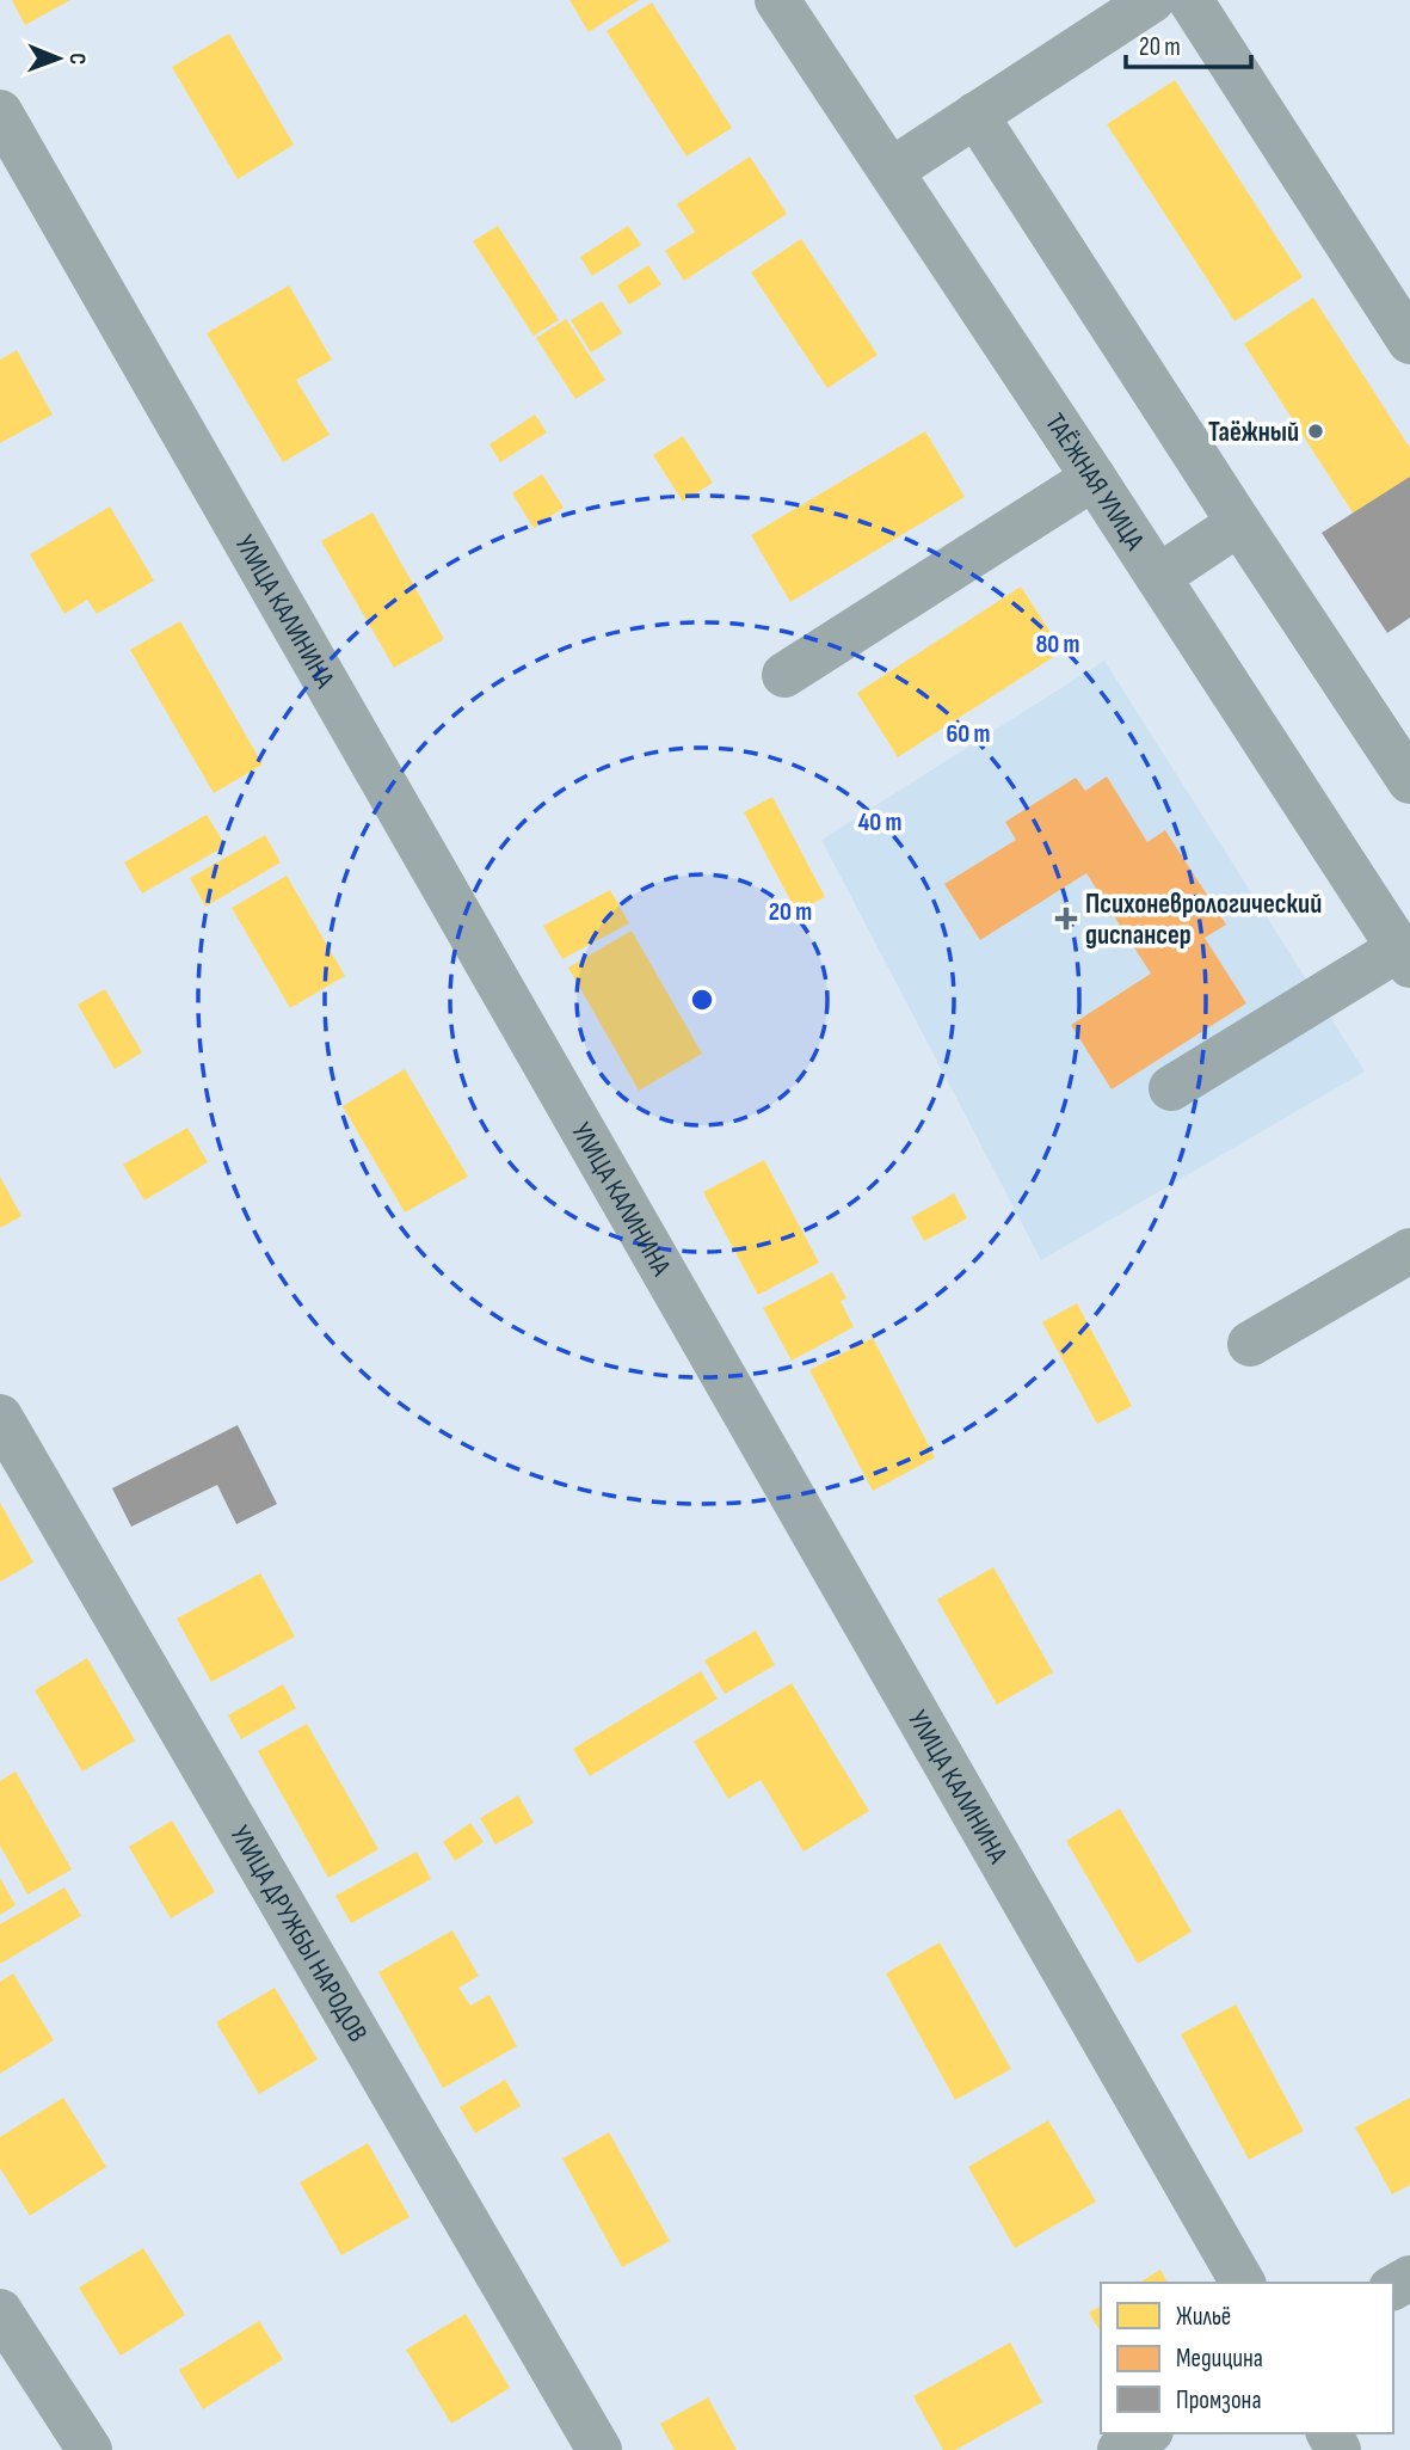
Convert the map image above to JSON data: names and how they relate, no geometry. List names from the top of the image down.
{
  "streets": {
    "street": ["ТАЁЖНАЯ УЛИЦА", "УЛИЦА КАЛИНИНА", "УЛИЦА ДРУЖБЫ НАРОДОВ"]
  },
  "places": {
    "other": ["Таёжный"],
    "health": ["Психоневрологический диспансер"]
  },
  "legend": ["Жильё", "Медицина", "Промзона"],
  "scale_bar": "20 m",
  "north": "right",
  "rings": [
    "80 m",
    "60 m",
    "40 m",
    "20 m"
  ]
}
